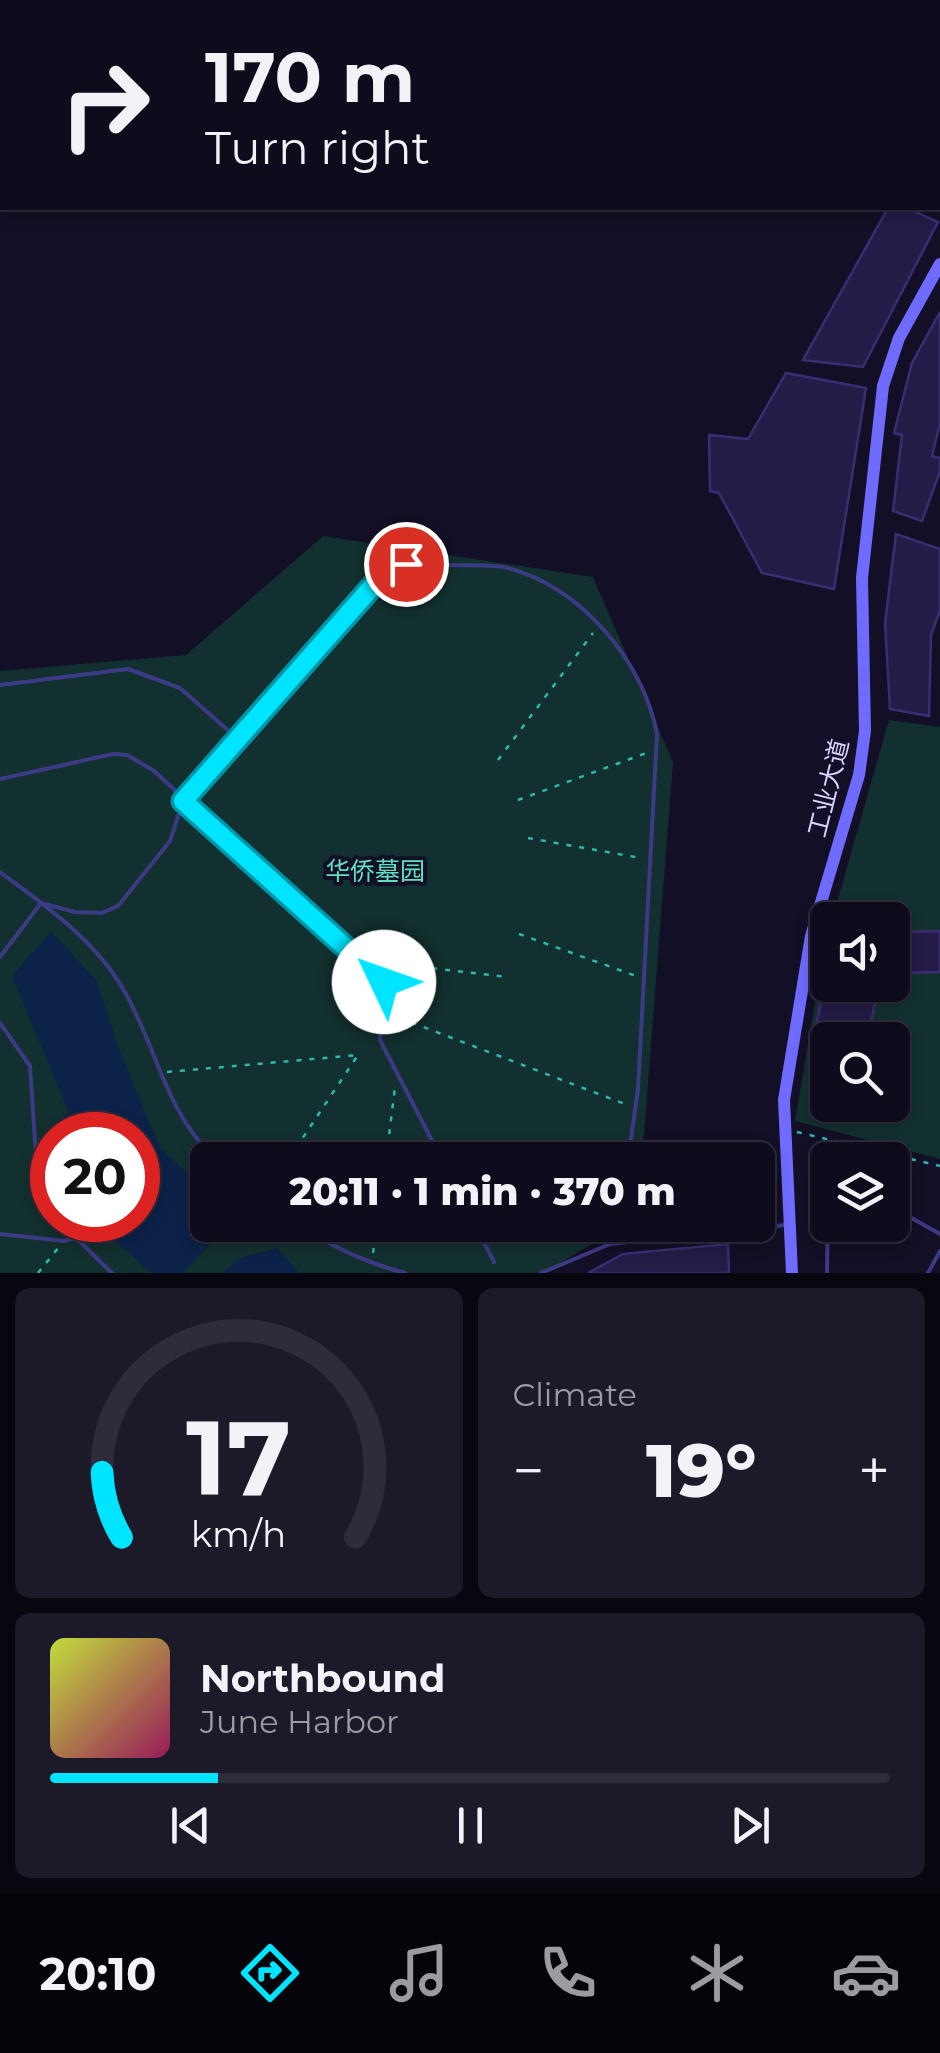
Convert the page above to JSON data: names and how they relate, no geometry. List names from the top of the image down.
{
  "streets": {
    "street": ["工业大道"]
  },
  "parks": ["华侨墓园"],
  "page": {
    "turn": ["170 m", "Turn right"],
    "limit": "20",
    "trip": "20:11 · 1 min · 370 m",
    "tile": "Climate",
    "heat": ["−", "19°", "+"],
    "song": ["Northbound", "June Harbor"],
    "tabs": "20:10",
    "gauge": ["17", "km/h"]
  }
}
